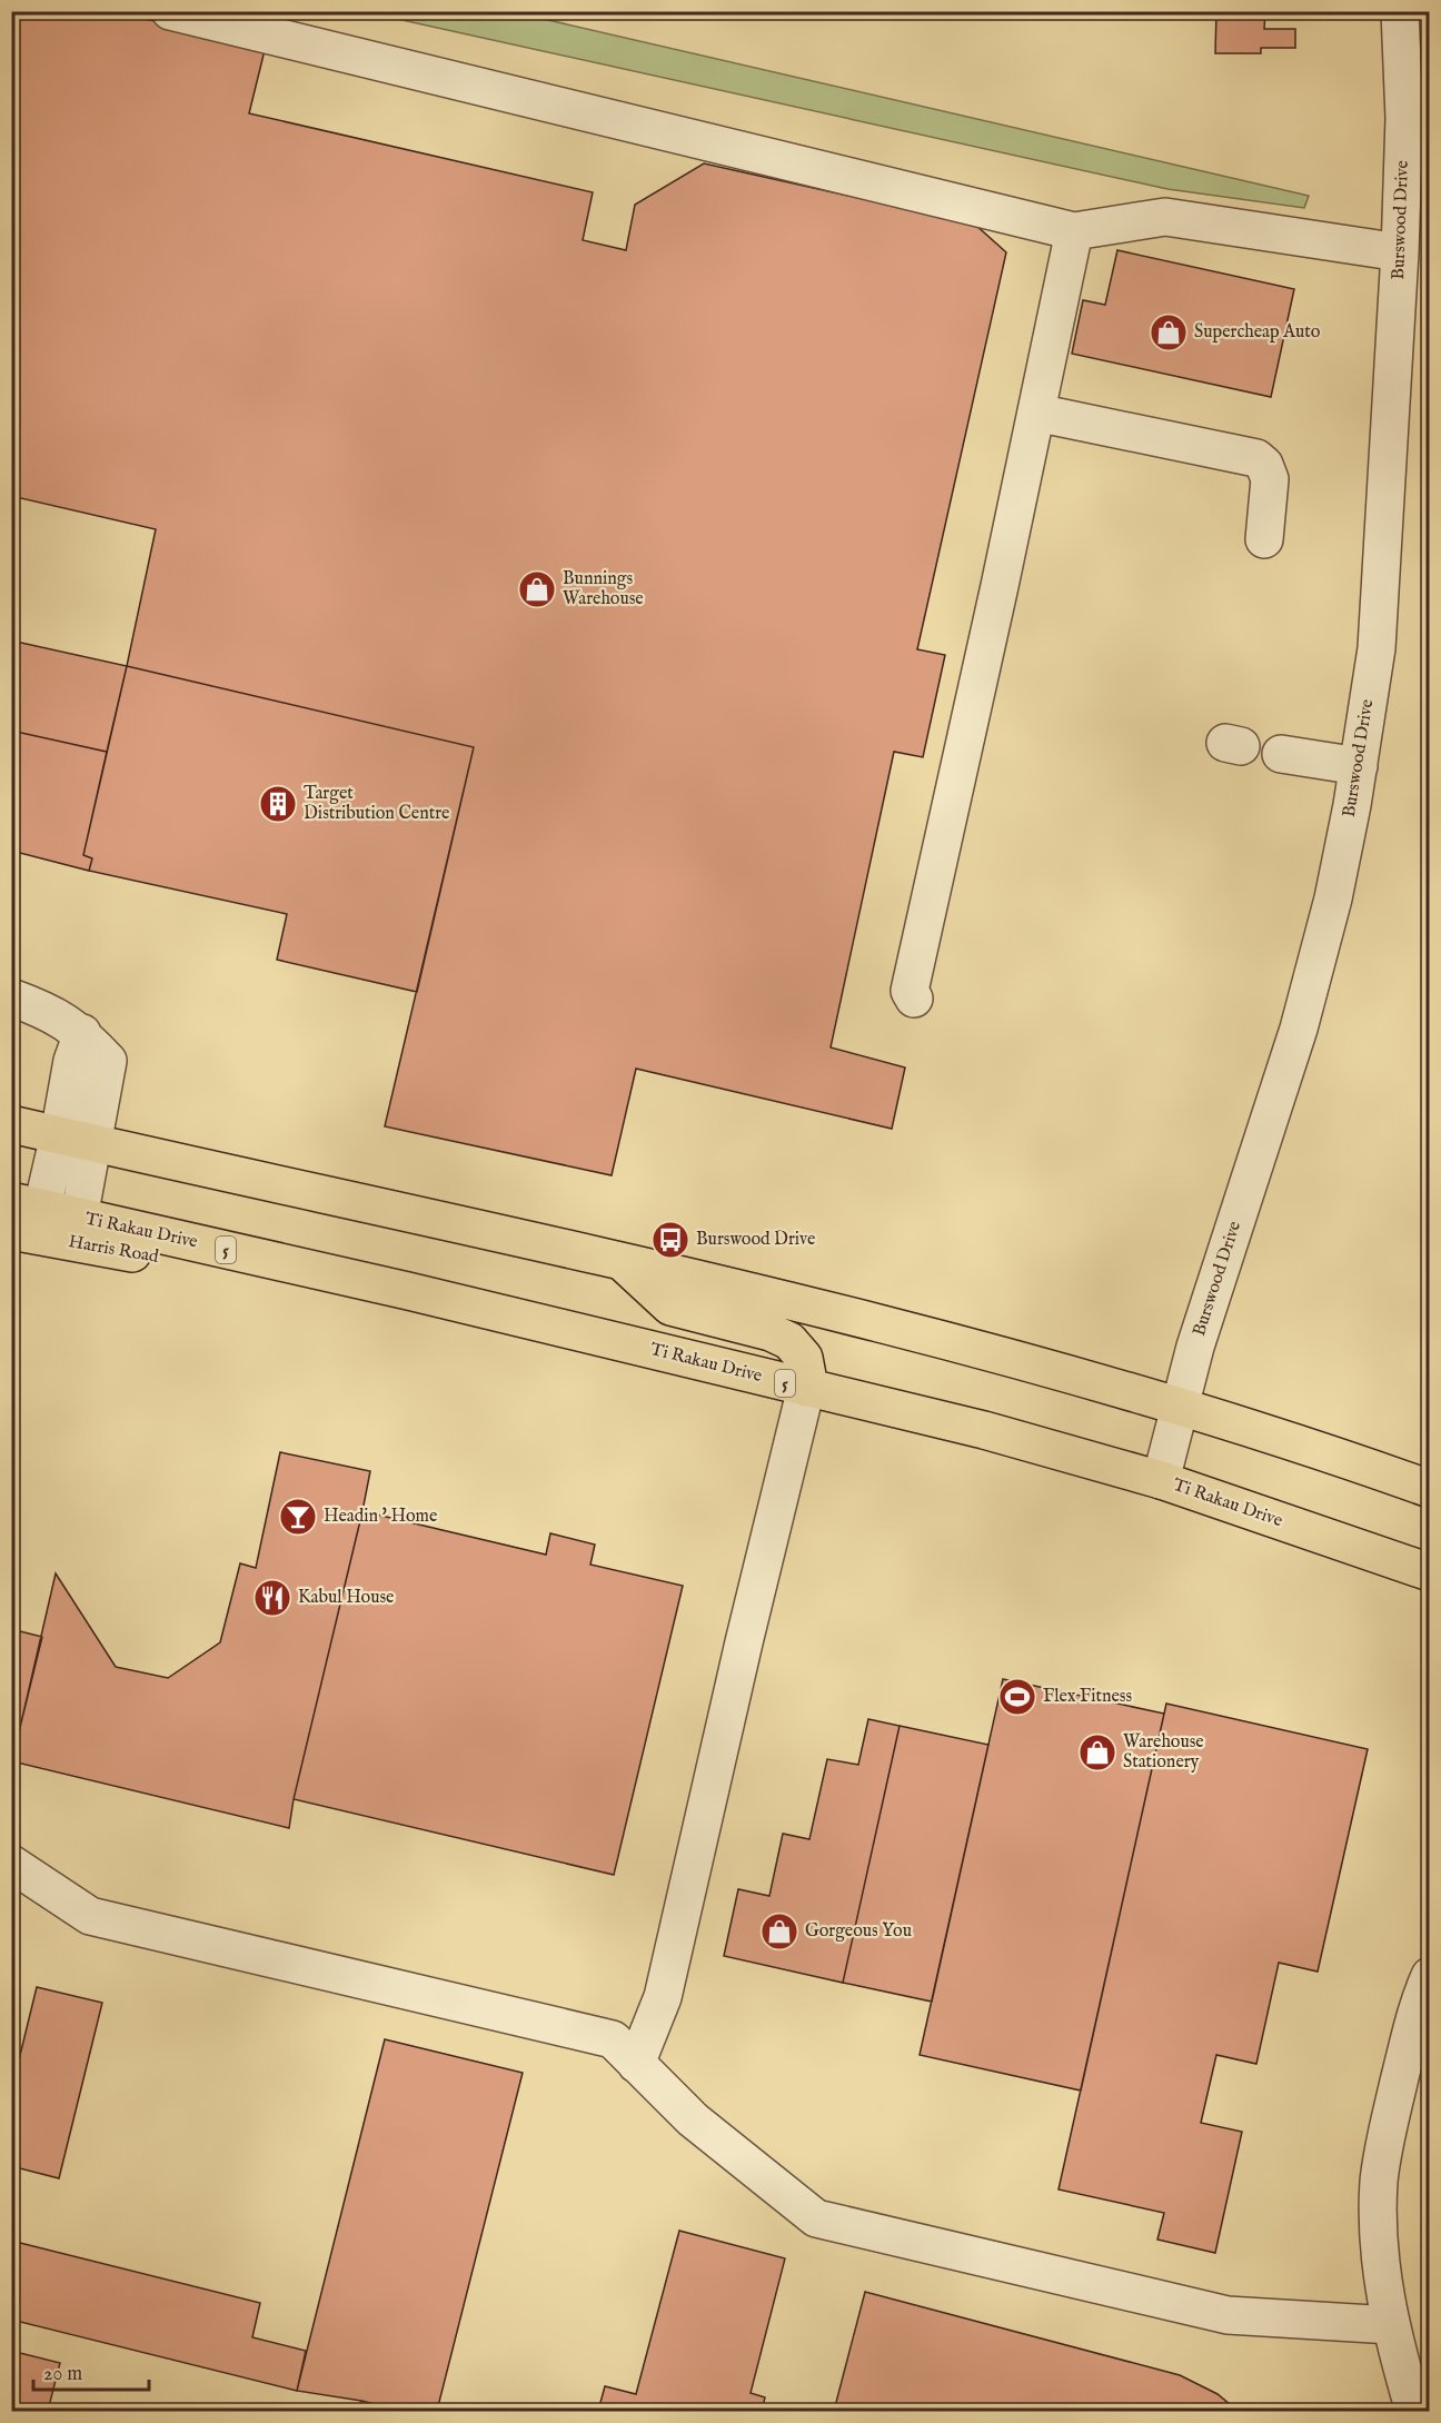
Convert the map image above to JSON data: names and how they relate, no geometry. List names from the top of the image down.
{
  "streets": {
    "main road": ["Ti Rakau Drive", "Harris Road", "5"],
    "street": ["Burswood Drive"]
  },
  "crossings": [
    ["Burswood Drive", "Ti Rakau Drive"],
    ["Ti Rakau Drive", "Harris Road"]
  ],
  "places": {
    "shop": [
      "Supercheap Auto",
      "Bunnings Warehouse",
      "Warehouse Stationery",
      "Gorgeous You"
    ],
    "building": ["Target Distribution Centre"],
    "bus stop": ["Burswood Drive"],
    "bar": ["Headin ' Home"],
    "restaurant": ["Kabul House"],
    "sports": ["Flex Fitness"]
  },
  "scale_bar": "20 m"
}
